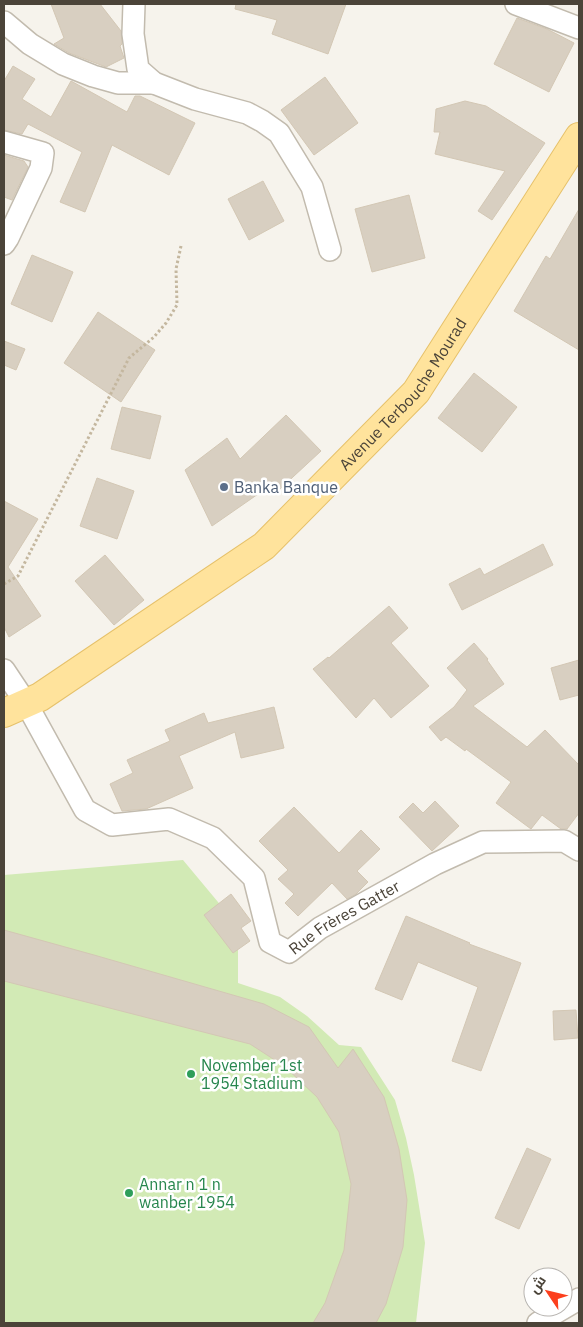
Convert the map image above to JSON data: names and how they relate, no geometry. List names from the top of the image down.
{
  "streets": {
    "main road": ["Avenue Terbouche Mourad"],
    "street": ["Rue Frères Gatter"]
  },
  "crossings": [
    ["Avenue Terbouche Mourad", "Rue Frères Gatter"]
  ],
  "places": ["Banka Banque", "November 1st 1954 Stadium", "Annar n 1 n wanbeṛ 1954"],
  "north": "top left"
}
